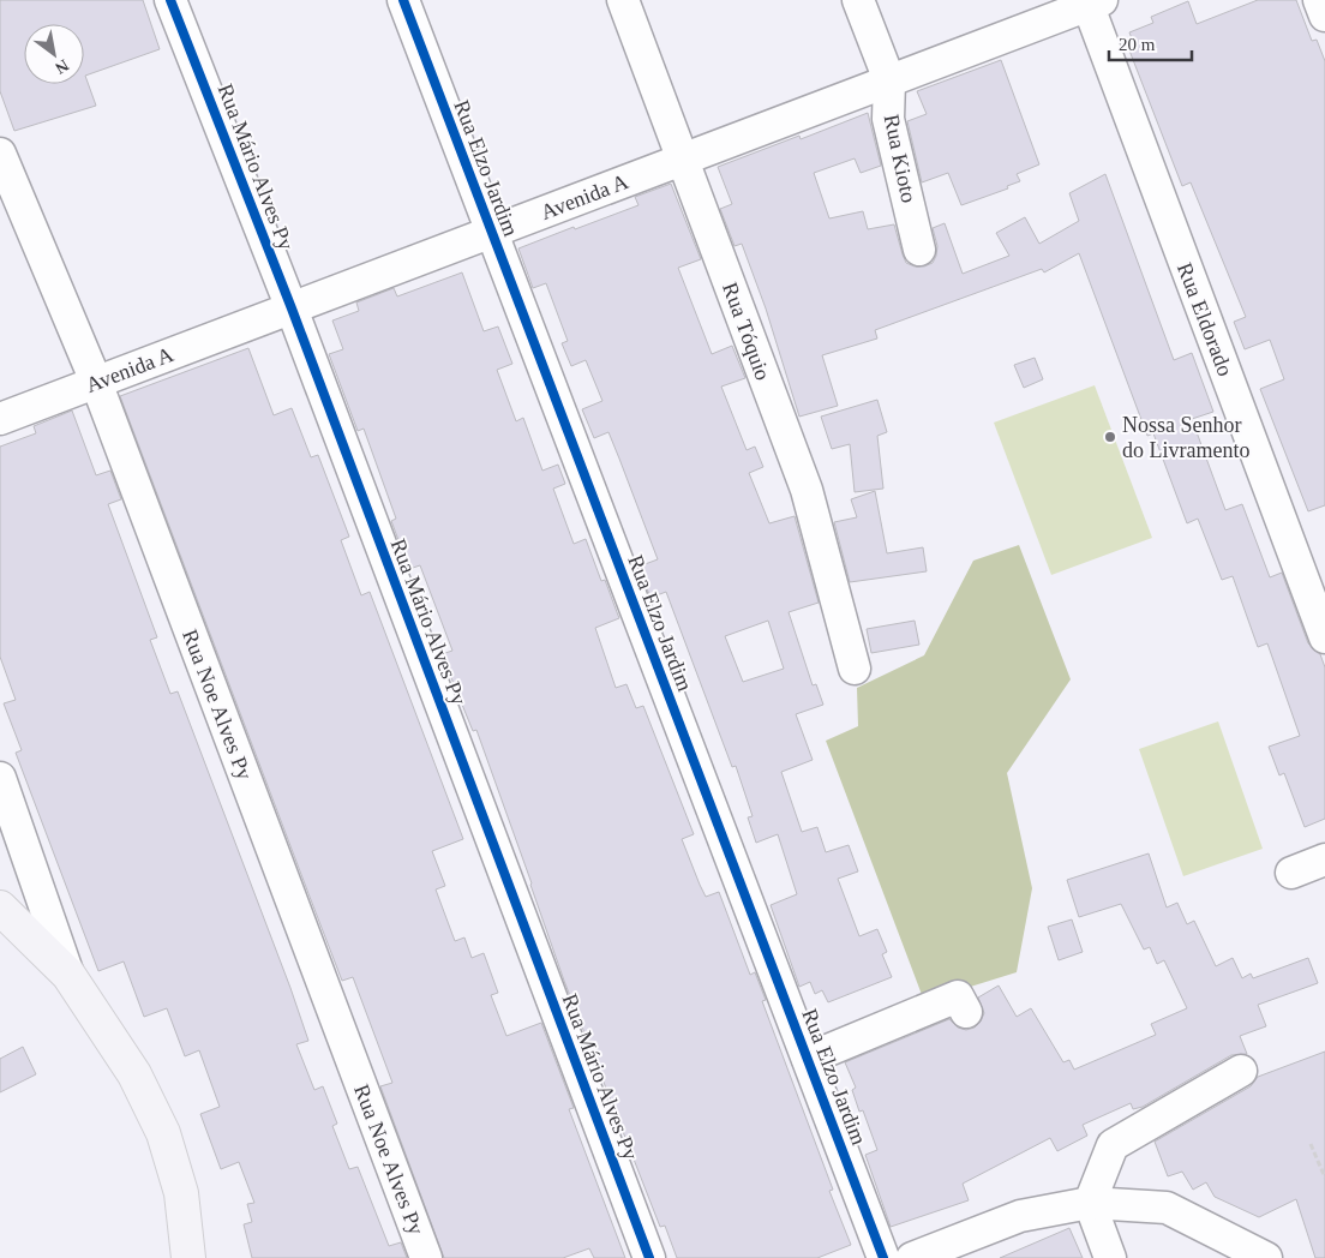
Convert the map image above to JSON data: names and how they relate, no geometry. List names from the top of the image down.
{
  "streets": {
    "street": [
      "Rua Kioto",
      "Rua Mário Alves Py",
      "Rua Elzo Jardim",
      "Avenida A",
      "Rua Eldorado",
      "Rua Tóquio",
      "Rua Noe Alves Py"
    ]
  },
  "crossings": [
    ["Rua Kioto", "Avenida A"],
    ["Rua Mário Alves Py", "Avenida A"],
    ["Rua Elzo Jardim", "Avenida A"],
    ["Avenida A", "Rua Eldorado"],
    ["Avenida A", "Rua Tóquio"],
    ["Avenida A", "Rua Noe Alves Py"]
  ],
  "places": ["Nossa Senhor do Livramento"],
  "scale_bar": "20 m",
  "north": "bottom right"
}
